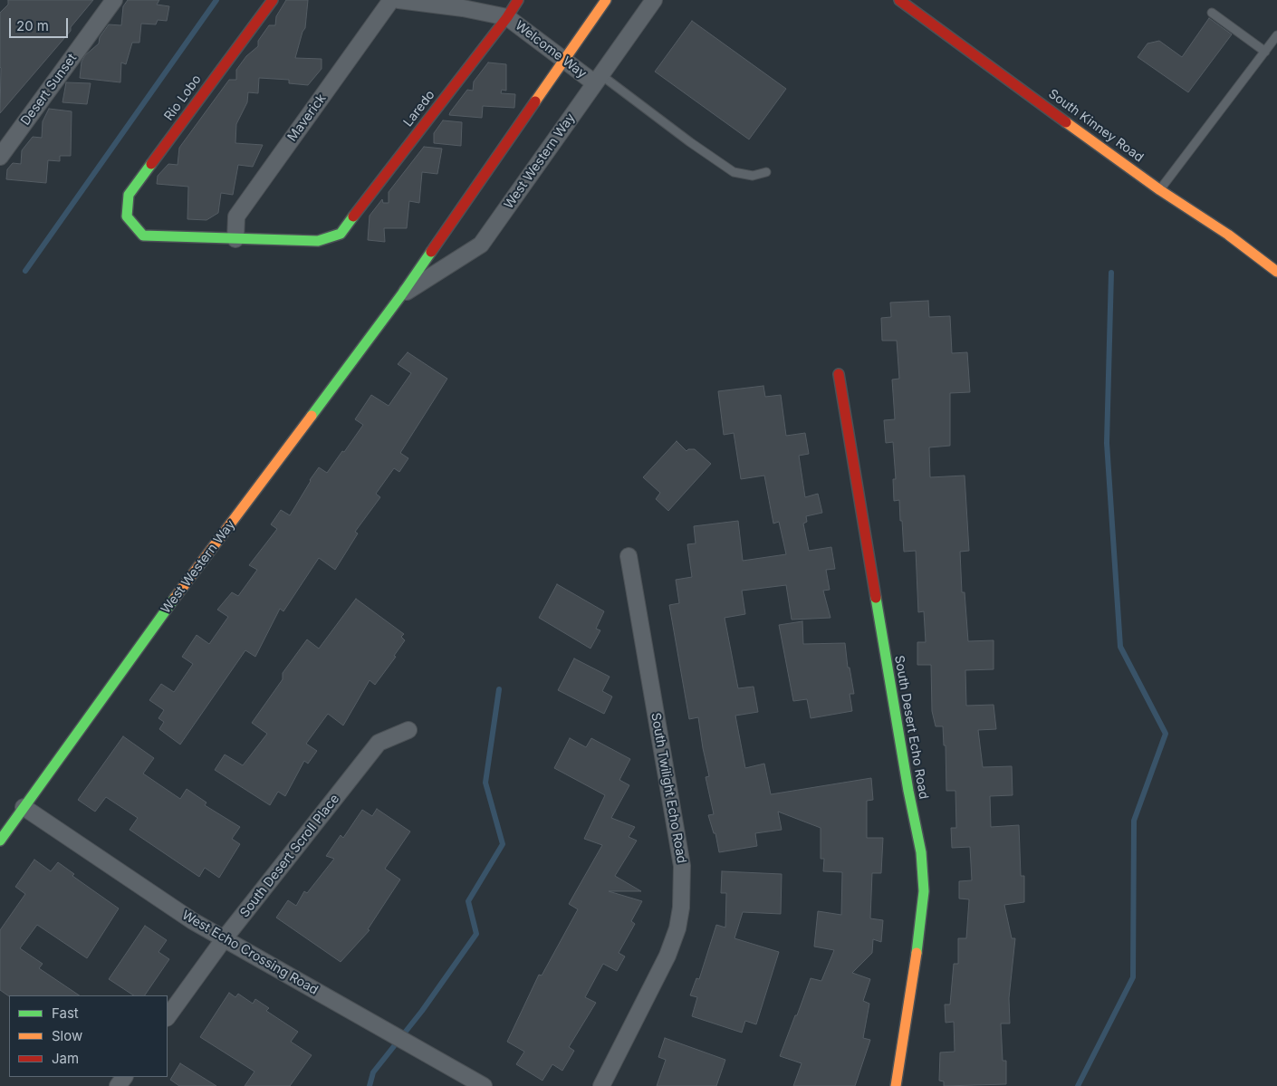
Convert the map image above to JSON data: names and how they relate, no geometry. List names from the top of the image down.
{
  "streets": {
    "street": [
      "Welcome Way",
      "Desert Sunset",
      "Rio Lobo",
      "Laredo",
      "Maverick",
      "South Kinney Road",
      "West Western Way",
      "South Desert Echo Road",
      "South Twilight Echo Road",
      "South Desert Scroll Place",
      "West Echo Crossing Road"
    ]
  },
  "crossings": [
    ["Welcome Way", "Laredo"],
    ["Welcome Way", "West Western Way"],
    ["Rio Lobo", "Laredo"],
    ["Rio Lobo", "Maverick"],
    ["Laredo", "Maverick"],
    ["West Western Way", "West Echo Crossing Road"],
    ["South Desert Scroll Place", "West Echo Crossing Road"]
  ],
  "legend": ["Fast", "Slow", "Jam"],
  "scale_bar": "20 m"
}
